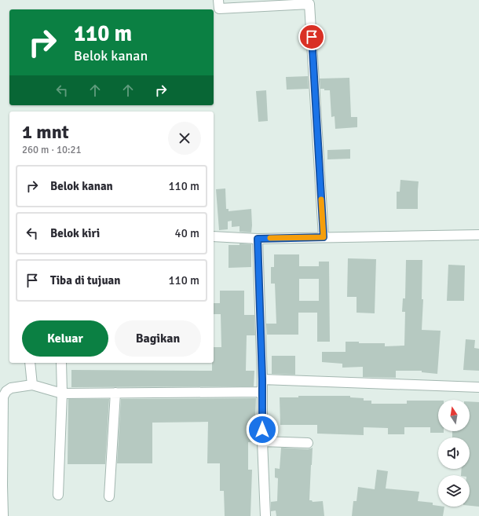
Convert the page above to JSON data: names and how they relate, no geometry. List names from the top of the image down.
{
  "north": "top",
  "page": {
    "turn": ["110 m", "Belok kanan"],
    "heading": ["1 mnt", "260 m · 10:21"],
    "list": [
      {
        "name": "Belok kanan",
        "value": "110 m"
      },
      {
        "name": "Belok kiri",
        "value": "40 m"
      },
      {
        "name": "Tiba di tujuan",
        "value": "110 m"
      }
    ],
    "buttons": ["Keluar", "Bagikan"]
  }
}
